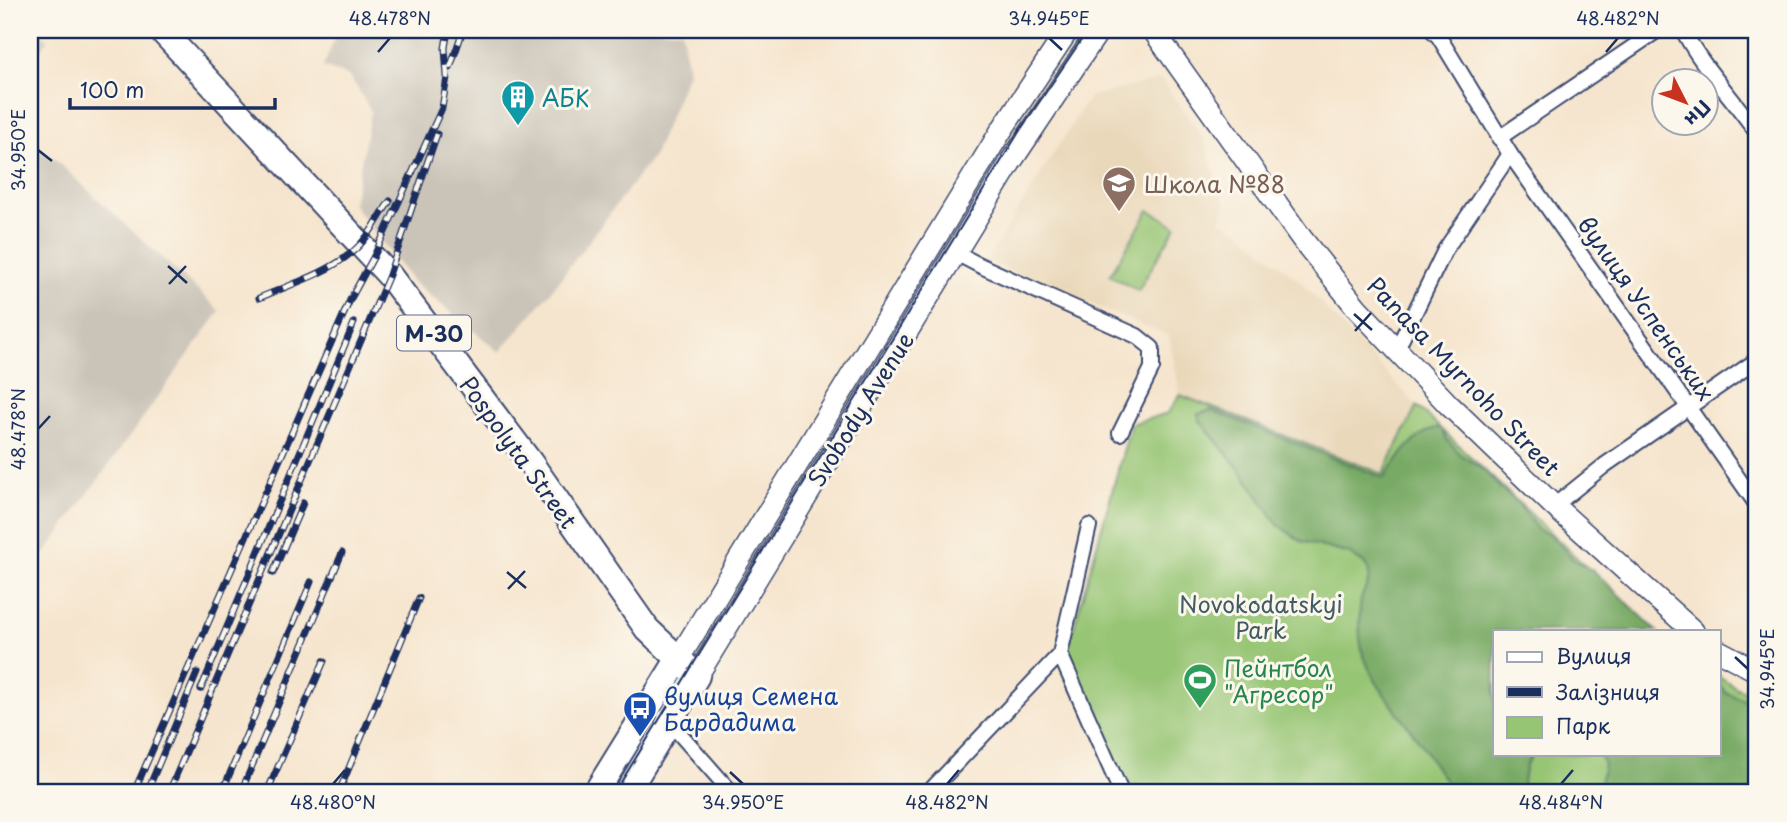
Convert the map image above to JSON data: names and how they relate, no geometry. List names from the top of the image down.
{
  "streets": {
    "highway": ["М-30", "Svobody Avenue", "Pospolyta Street"],
    "main road": ["Panasa Myrnoho Street"],
    "street": ["вулиця Успенських"]
  },
  "crossings": [
    ["М-30", "Svobody Avenue"],
    ["М-30", "Pospolyta Street"],
    ["Svobody Avenue", "Pospolyta Street"]
  ],
  "parks": ["Novokodatskyi Park"],
  "places": {
    "building": ["АБК"],
    "school or university": ["Школа №88"],
    "sports": ["Пейнтбол \"Агресор\""],
    "bus stop": ["вулиця Семена Бардадима"]
  },
  "legend": ["Вулиця", "Залізниця", "Парк"],
  "scale_bar": "100 m",
  "north": "bottom right",
  "coordinates": [
    "48.478°N",
    "34.945°E",
    "48.482°N",
    "34.950°E",
    "48.480°N",
    "48.484°N"
  ]
}
